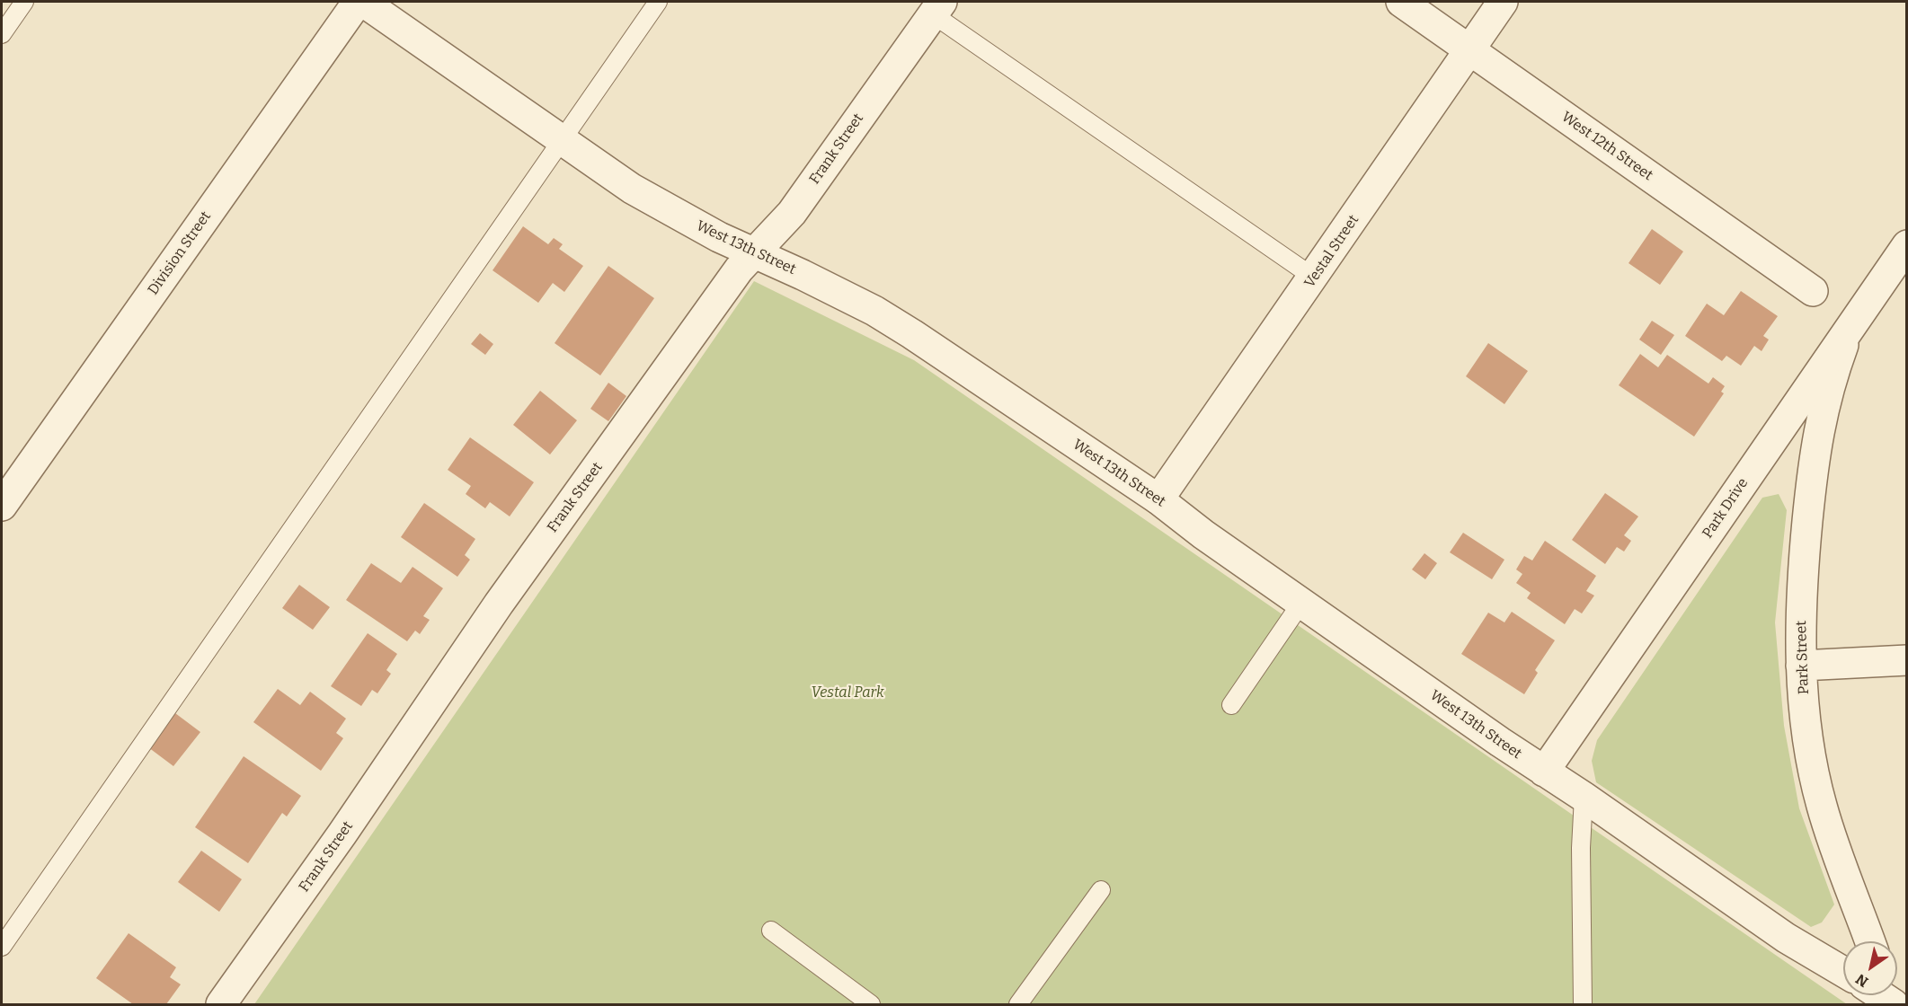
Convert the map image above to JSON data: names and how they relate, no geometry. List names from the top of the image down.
{
  "streets": {
    "street": [
      "West 12th Street",
      "Frank Street",
      "West 13th Street",
      "Vestal Street",
      "Division Street",
      "Park Drive",
      "Park Street"
    ]
  },
  "crossings": [
    ["West 12th Street", "Vestal Street"],
    ["Frank Street", "West 13th Street"],
    ["West 13th Street", "Vestal Street"],
    ["West 13th Street", "Park Drive"],
    ["Park Drive", "Park Street"]
  ],
  "parks": ["Vestal Park"],
  "north": "bottom left"
}
